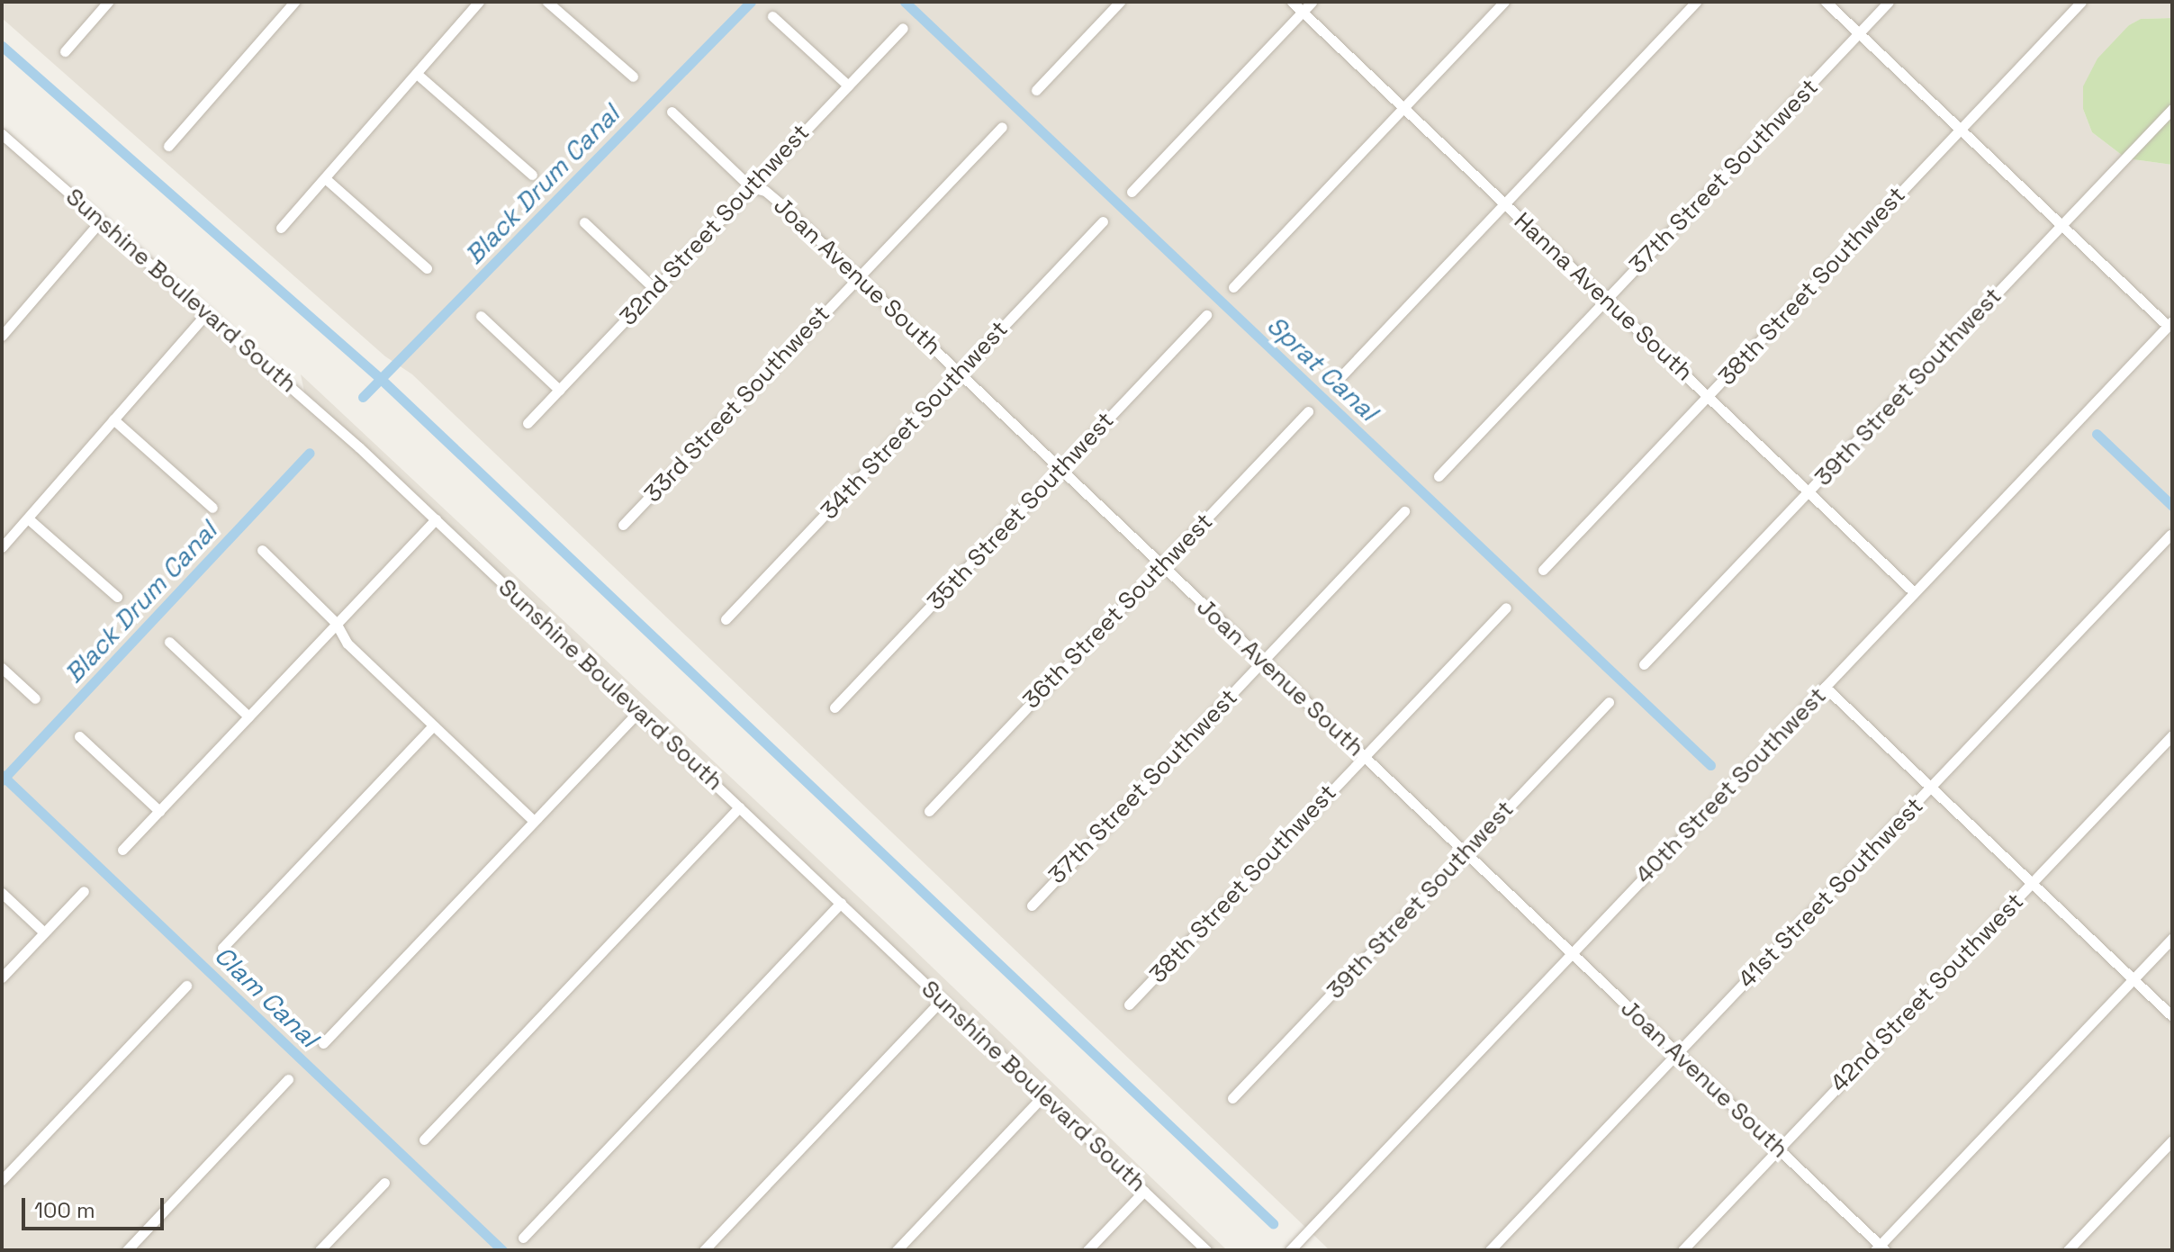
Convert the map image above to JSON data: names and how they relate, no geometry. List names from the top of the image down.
{
  "streets": {
    "street": [
      "37th Street Southwest",
      "32nd Street Southwest",
      "Joan Avenue South",
      "38th Street Southwest",
      "Sunshine Boulevard South",
      "Hanna Avenue South",
      "39th Street Southwest",
      "33rd Street Southwest",
      "34th Street Southwest",
      "35th Street Southwest",
      "36th Street Southwest",
      "40th Street Southwest",
      "41st Street Southwest",
      "42nd Street Southwest"
    ]
  },
  "crossings": [
    ["37th Street Southwest", "Joan Avenue South"],
    ["37th Street Southwest", "Hanna Avenue South"],
    ["32nd Street Southwest", "Joan Avenue South"],
    ["Joan Avenue South", "38th Street Southwest"],
    ["Joan Avenue South", "39th Street Southwest"],
    ["Joan Avenue South", "33rd Street Southwest"],
    ["Joan Avenue South", "34th Street Southwest"],
    ["Joan Avenue South", "35th Street Southwest"],
    ["Joan Avenue South", "36th Street Southwest"],
    ["Joan Avenue South", "40th Street Southwest"],
    ["Joan Avenue South", "41st Street Southwest"],
    ["Joan Avenue South", "42nd Street Southwest"],
    ["38th Street Southwest", "Hanna Avenue South"],
    ["Hanna Avenue South", "39th Street Southwest"],
    ["Hanna Avenue South", "40th Street Southwest"]
  ],
  "water": ["Black Drum Canal", "Sprat Canal", "Clam Canal"],
  "scale_bar": "100 m"
}
